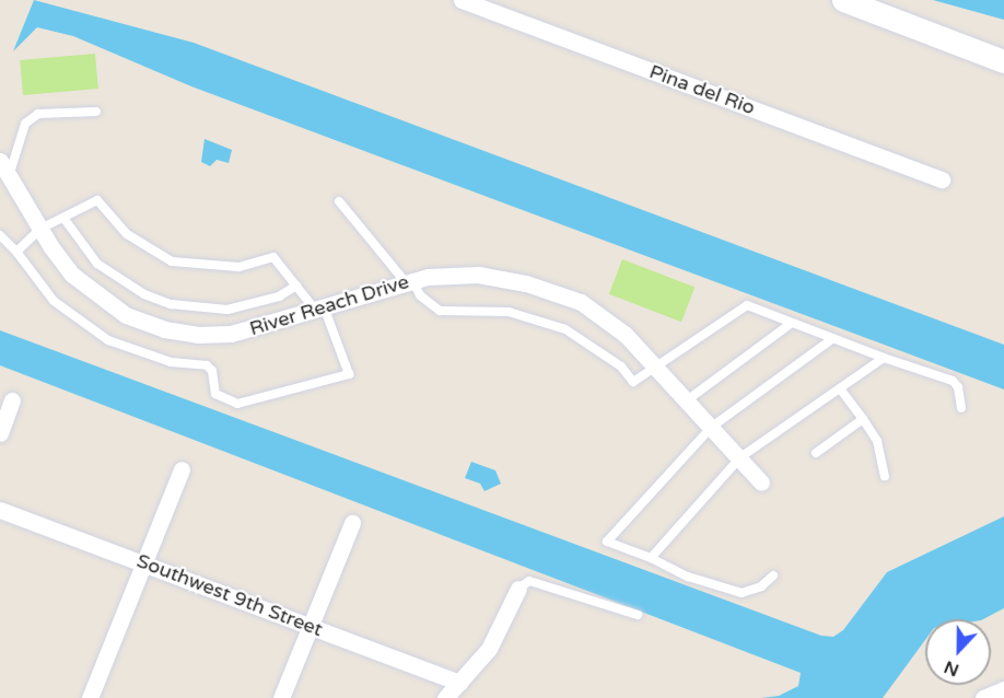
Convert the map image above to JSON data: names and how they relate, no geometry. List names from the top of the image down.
{
  "streets": {
    "street": ["Pina del Rio", "River Reach Drive", "Southwest 9th Street"]
  },
  "north": "bottom"
}
